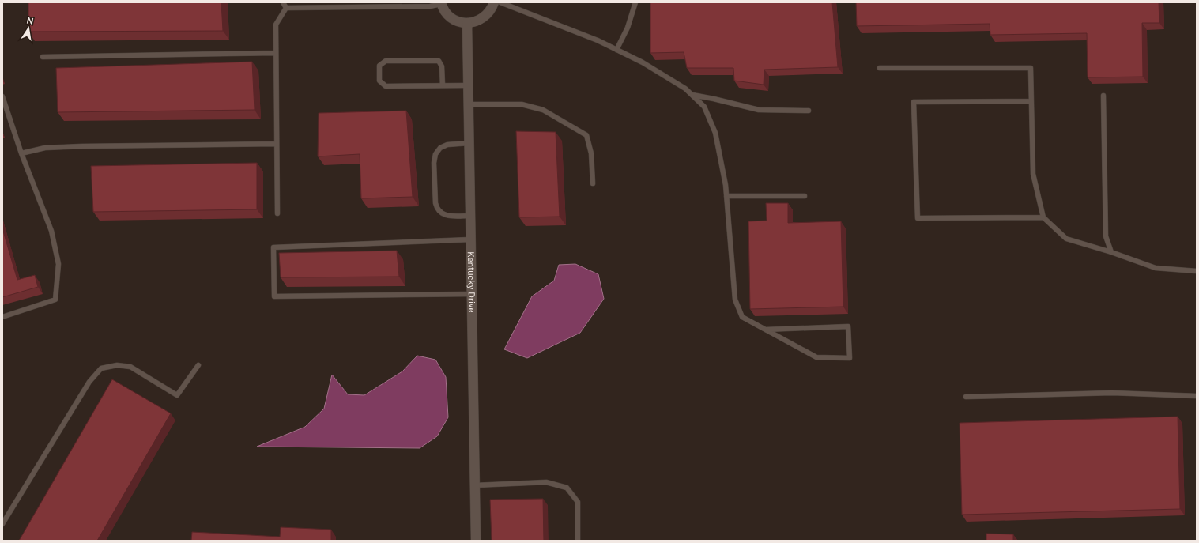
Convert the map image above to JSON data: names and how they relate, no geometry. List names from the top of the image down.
{
  "streets": {
    "street": ["Kentucky Drive"]
  },
  "north": "top"
}
